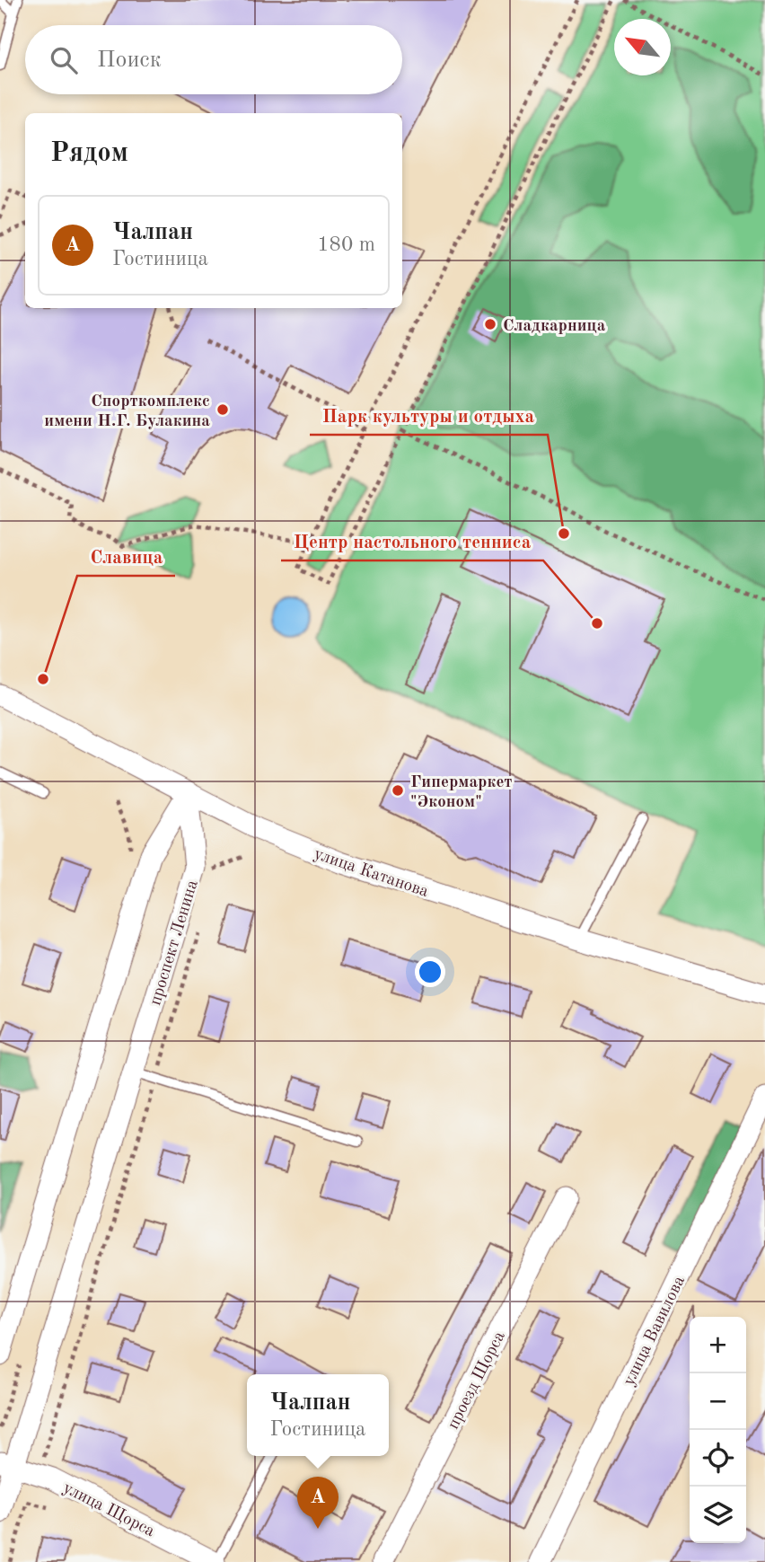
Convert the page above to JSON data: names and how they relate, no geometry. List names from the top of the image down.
{
  "streets": {
    "street": [
      "улица Катанова",
      "проспект Ленина",
      "улица Вавилова",
      "проезд Щорса",
      "улица Щорса"
    ]
  },
  "crossings": [
    ["улица Катанова", "проспект Ленина"],
    ["проспект Ленина", "улица Щорса"]
  ],
  "places": [
    "Сладкарница",
    "Спорткомплекс имени Н.Г. Булакина",
    "Парк культуры и отдыха",
    "Центр настольного тенниса",
    "Славица",
    "Гипермаркет \"Эконом\""
  ],
  "north": "top left",
  "page": {
    "search": "Поиск",
    "heading": "Рядом",
    "list": [
      {
        "mark": "A",
        "name": "Чалпан",
        "note": "Гостиница",
        "value": "180 m"
      }
    ],
    "map_buttons": ["+", "−"],
    "popup": ["Чалпан", "Гостиница"],
    "pins": "A"
  }
}
